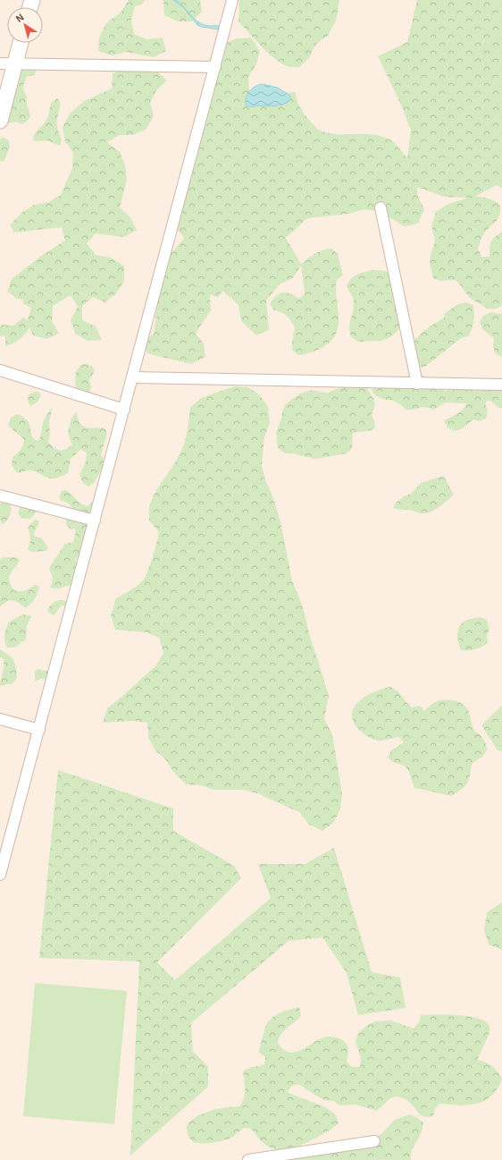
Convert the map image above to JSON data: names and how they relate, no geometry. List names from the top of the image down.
{
  "north": "top left"
}
